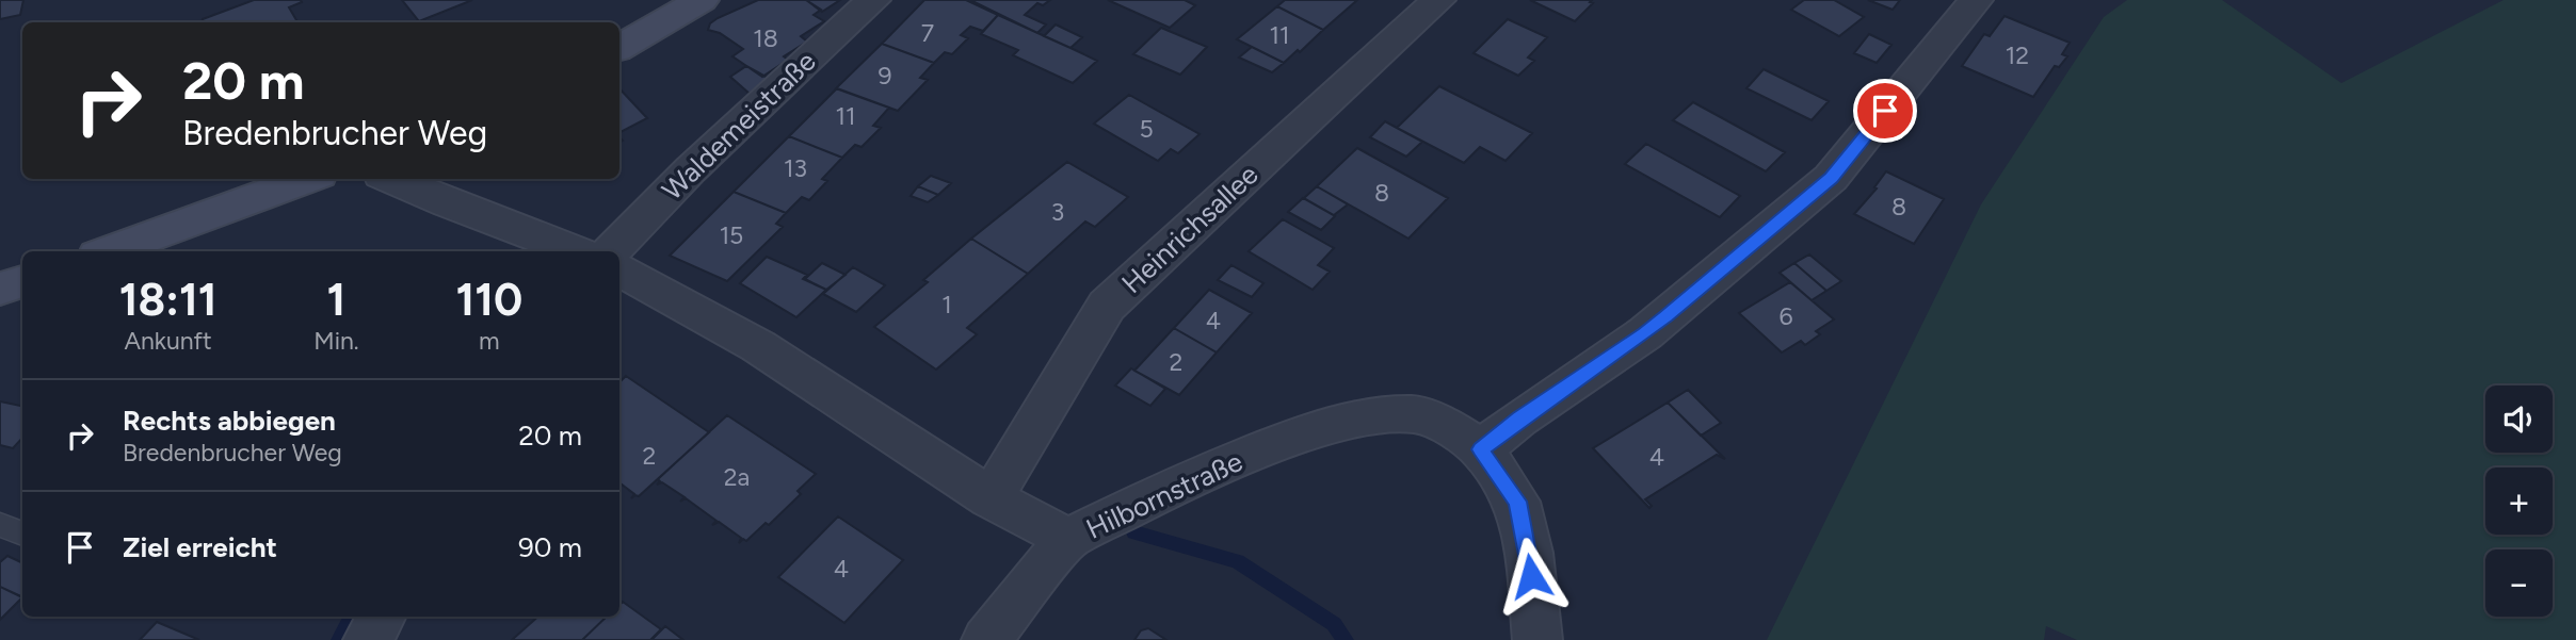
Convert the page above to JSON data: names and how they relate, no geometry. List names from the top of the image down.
{
  "streets": {
    "street": ["Waldemeistraße", "Heinrichsallee", "Hilbornstraße"]
  },
  "crossings": [
    ["Heinrichsallee", "Hilbornstraße"]
  ],
  "house_numbers": [
    "7",
    "11",
    "18",
    "12",
    "9",
    "11",
    "5",
    "13",
    "8",
    "8",
    "3",
    "15",
    "1",
    "6",
    "4",
    "2",
    "2",
    "4",
    "2a",
    "4"
  ],
  "page": {
    "turn": ["20 m", "Bredenbrucher Weg"],
    "eta": [
      "18:11",
      "Ankunft",
      "1",
      "Min.",
      "110",
      "m"
    ],
    "list": [
      {
        "name": "Rechts abbiegen",
        "note": "Bredenbrucher Weg",
        "value": "20 m"
      },
      {
        "name": "Ziel erreicht",
        "value": "90 m"
      }
    ],
    "map_buttons": ["+", "−"]
  }
}
